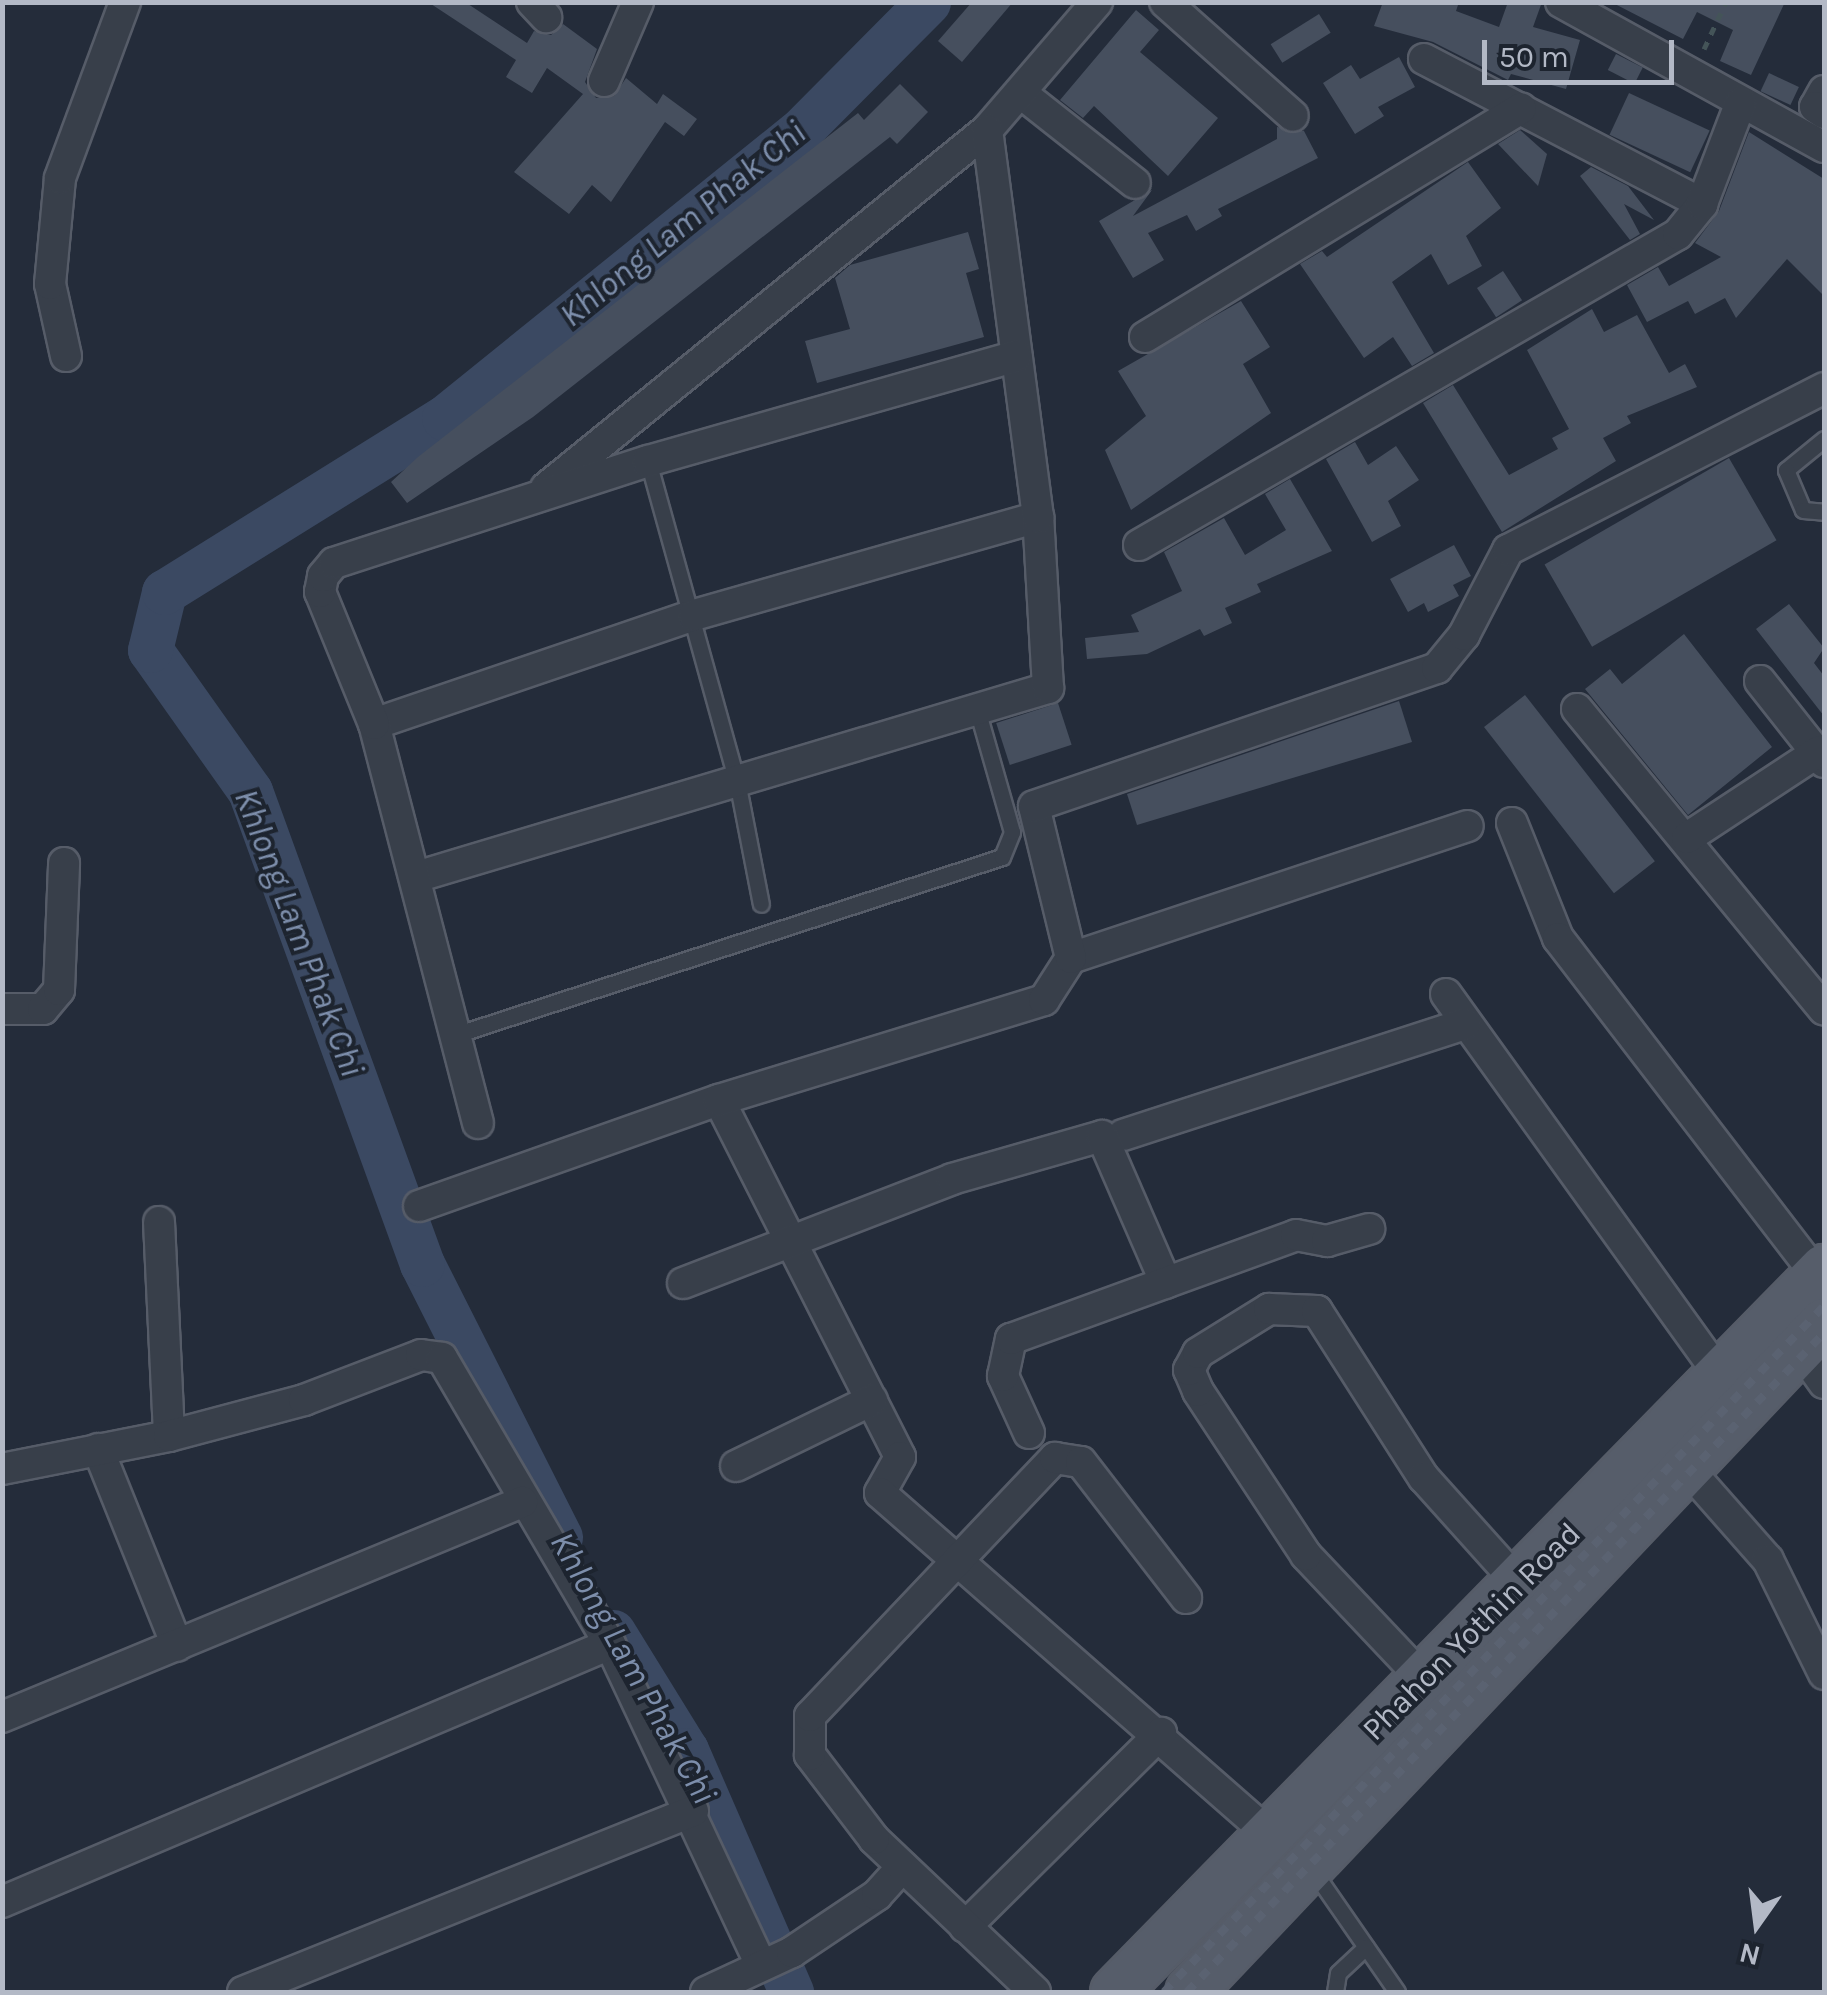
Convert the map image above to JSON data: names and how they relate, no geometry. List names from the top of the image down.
{
  "streets": {
    "main road": ["Phahon Yothin Road"]
  },
  "water": ["Khlong Lam Phak Chi"],
  "scale_bar": "50 m",
  "north": "bottom"
}
